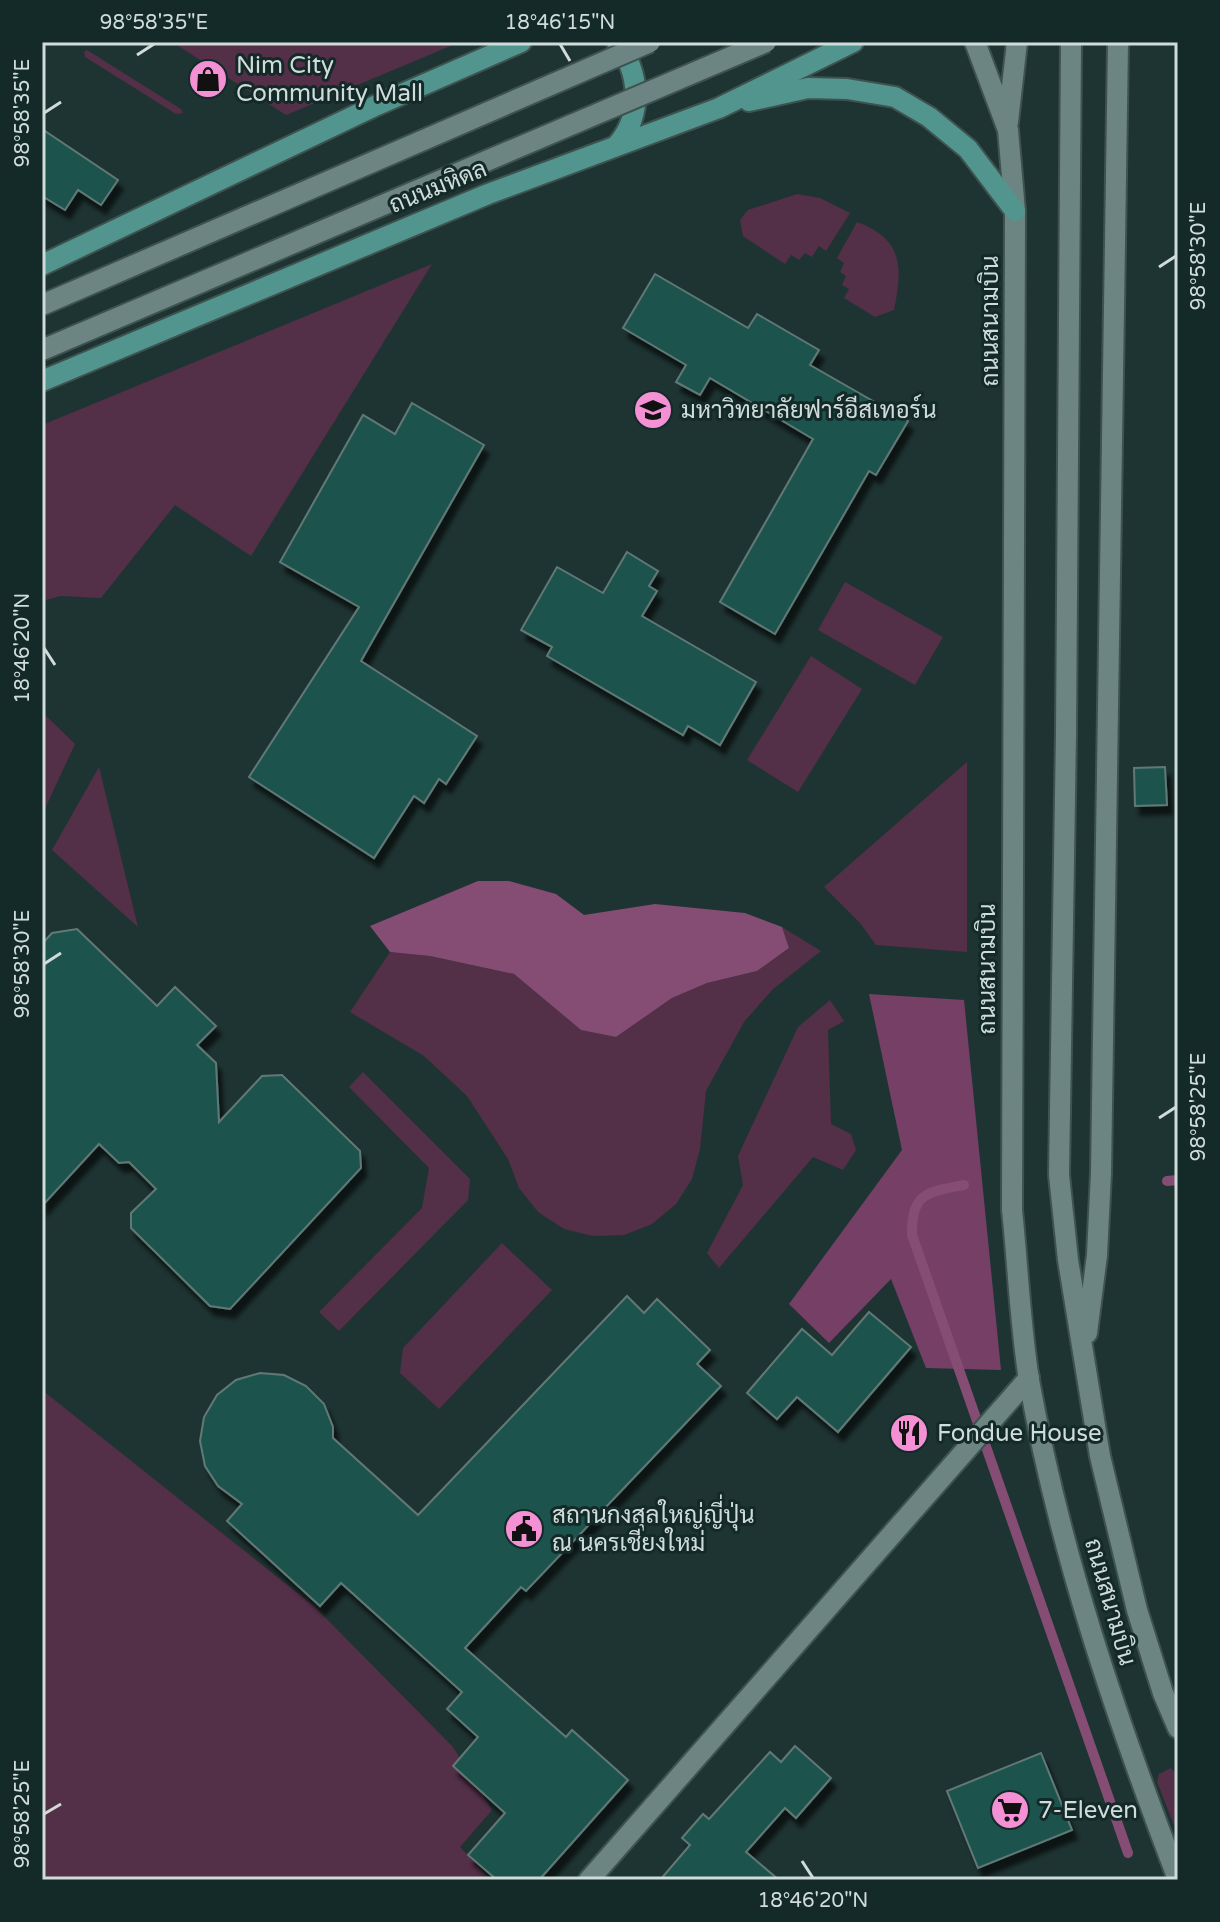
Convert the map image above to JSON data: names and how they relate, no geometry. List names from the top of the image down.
{
  "streets": {
    "main road": ["ถนนมหิดล", "ถนนสนามบิน"]
  },
  "places": {
    "shop": ["Nim City Community Mall"],
    "school or university": ["มหาวิทยาลัยฟาร์อีสเทอร์น"],
    "restaurant": ["Fondue House"],
    "public building": ["สถานกงสุลใหญ่ญี่ปุ่น ณ นครเชียงใหม่"],
    "supermarket": ["7-Eleven"]
  },
  "coordinates": [
    "98°58'35\"E",
    "18°46'15\"N",
    "98°58'30\"E",
    "18°46'20\"N",
    "98°58'25\"E"
  ]
}
